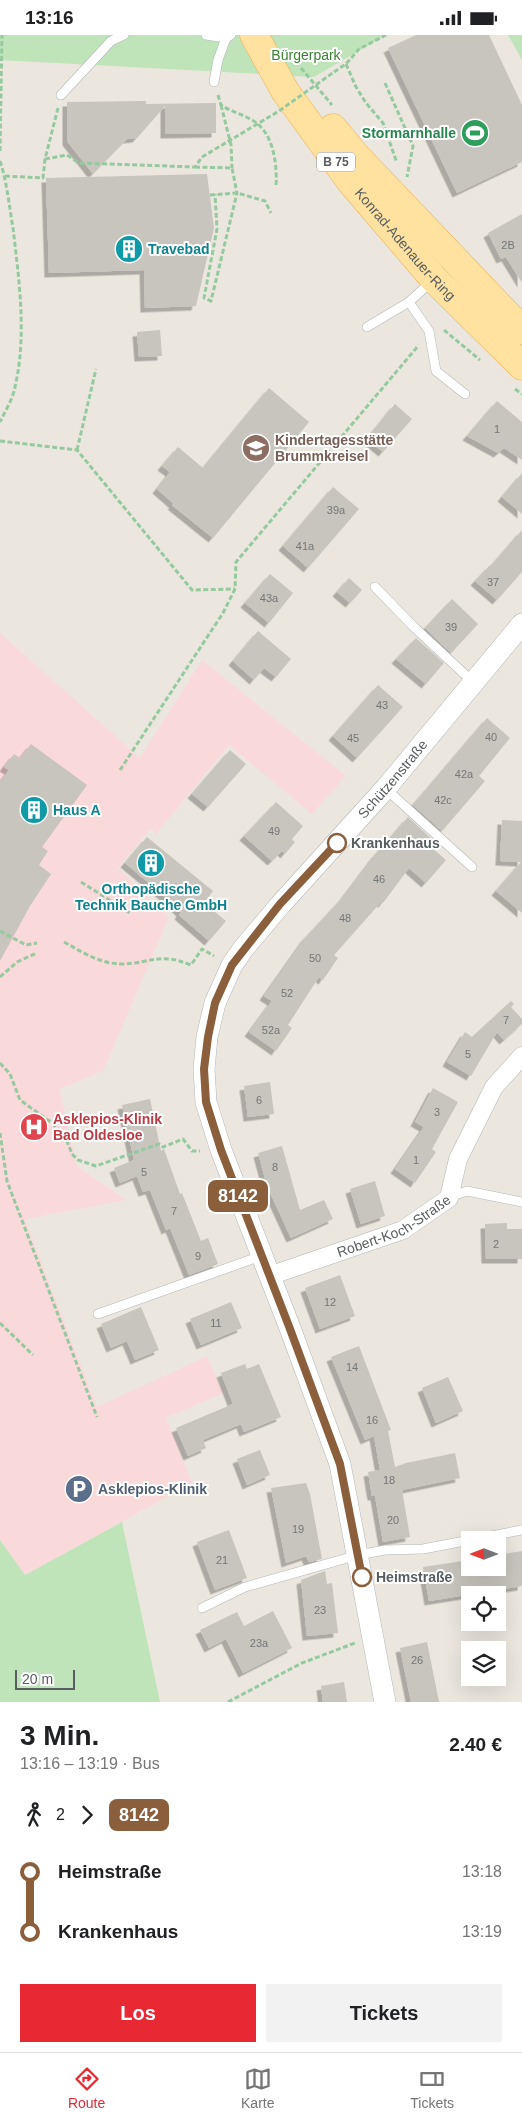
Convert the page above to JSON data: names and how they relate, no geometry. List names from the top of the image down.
{
  "streets": {
    "main road": ["B 75", "Konrad-Adenauer-Ring"],
    "street": ["Schützenstraße", "Robert-Koch-Straße"]
  },
  "crossings": [
    ["Schützenstraße", "Robert-Koch-Straße"]
  ],
  "parks": ["Bürgerpark"],
  "places": {
    "sports": ["Stormarnhalle"],
    "building": ["Travebad", "Haus A", "Orthopädische Technik Bauche GmbH"],
    "school or university": ["Kindertagesstätte Brummkreisel"],
    "other": ["Krankenhaus", "Heimstraße"],
    "hospital": ["Asklepios-Klinik Bad Oldesloe"],
    "parking": ["Asklepios-Klinik"]
  },
  "lines": ["bus line 8142"],
  "house_numbers": [
    "2B",
    "1",
    "39a",
    "41a",
    "37",
    "43a",
    "39",
    "43",
    "40",
    "45",
    "42a",
    "42c",
    "49",
    "46",
    "48",
    "50",
    "52",
    "7",
    "52a",
    "5",
    "6",
    "3",
    "1",
    "8",
    "5",
    "7",
    "2",
    "9",
    "12",
    "11",
    "14",
    "16",
    "18",
    "20",
    "19",
    "21",
    "23",
    "23a",
    "26"
  ],
  "scale_bar": "20 m",
  "north": "left",
  "page": {
    "status": "13:16",
    "on_map": "8142",
    "scale": "20 m",
    "heading": ["3 Min.", "13:16 – 13:19 · Bus", "2.40 €"],
    "legs": ["2", "8142"],
    "list": [
      {
        "name": "Heimstraße",
        "value": "13:18"
      },
      {
        "name": "Krankenhaus",
        "value": "13:19"
      }
    ],
    "buttons": ["Los", "Tickets"],
    "tabs": ["Route", "Karte", "Tickets"]
  }
}
